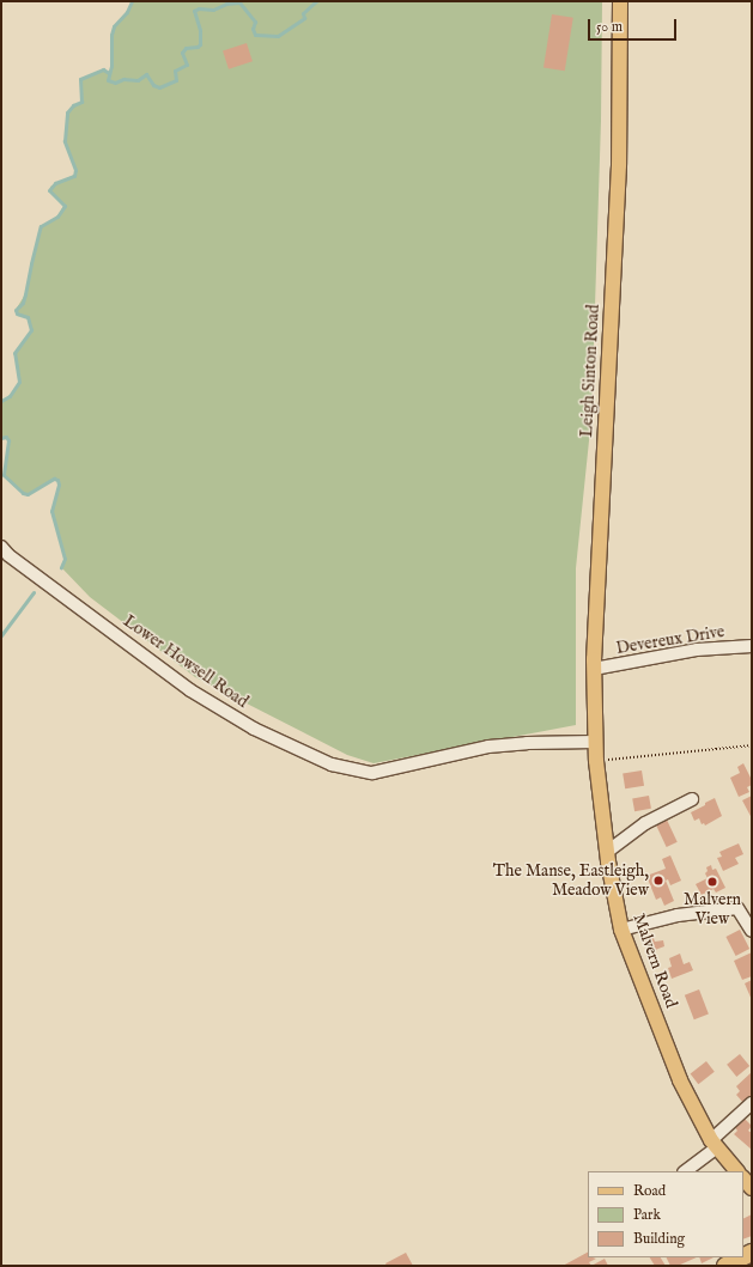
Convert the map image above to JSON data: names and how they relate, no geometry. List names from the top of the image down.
{
  "streets": {
    "main road": ["Leigh Sinton Road", "Malvern Road"],
    "street": ["Devereux Drive", "Lower Howsell Road"]
  },
  "crossings": [
    ["Leigh Sinton Road", "Devereux Drive"],
    ["Leigh Sinton Road", "Lower Howsell Road"],
    ["Leigh Sinton Road", "Malvern Road"],
    ["Lower Howsell Road", "Malvern Road"]
  ],
  "places": ["The Manse, Eastleigh, Meadow View", "Malvern View"],
  "legend": ["Road", "Park", "Building"],
  "scale_bar": "50 m"
}
